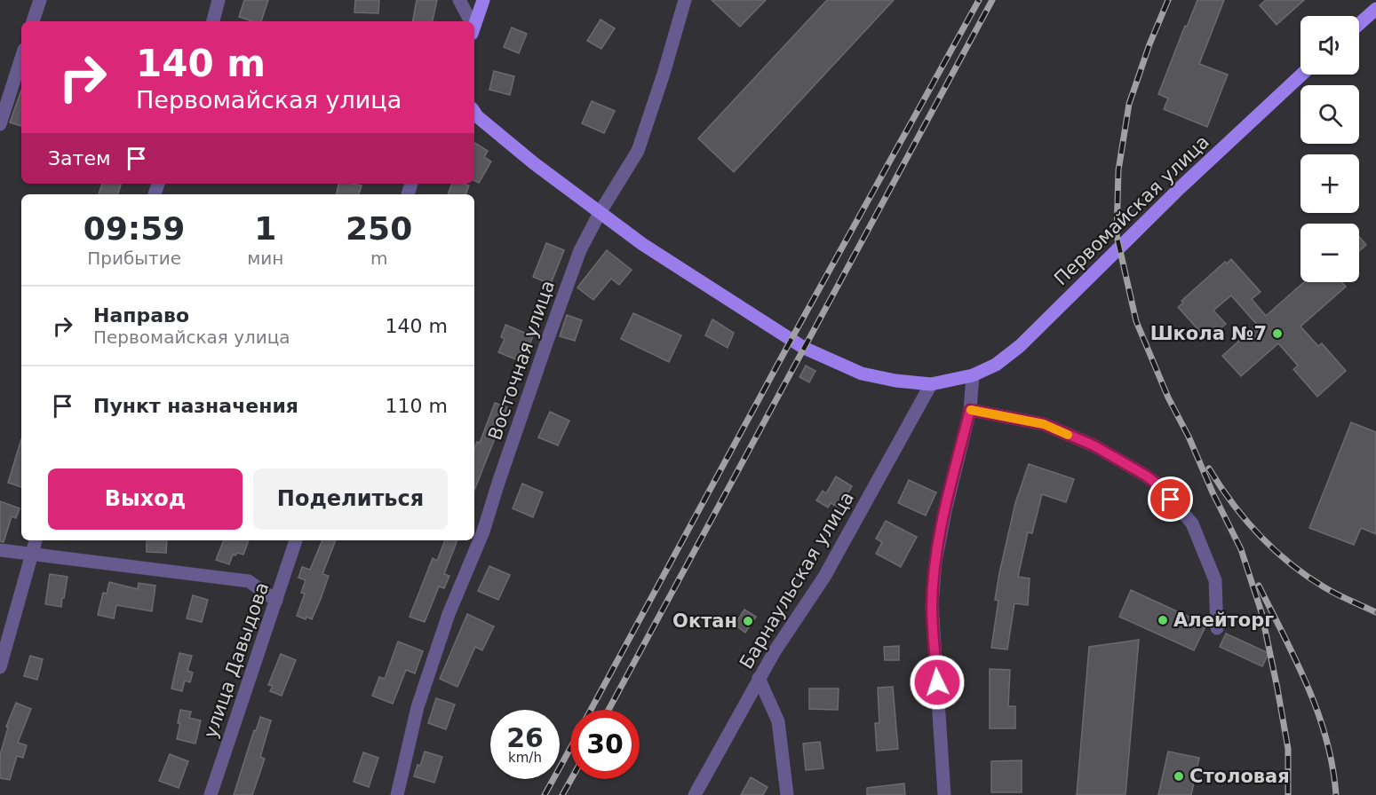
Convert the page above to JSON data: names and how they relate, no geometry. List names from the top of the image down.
{
  "streets": {
    "main road": ["Первомайская улица"],
    "street": ["Восточная улица", "Барнаульская улица", "улица Давыдова"]
  },
  "crossings": [
    ["Первомайская улица", "Барнаульская улица"]
  ],
  "places": [
    "Школа №7",
    "Алейторг",
    "Октан",
    "Столовая"
  ],
  "page": {
    "map_buttons": ["+", "−"],
    "turn": ["140 m", "Первомайская улица"],
    "then": "Затем",
    "eta": [
      "09:59",
      "Прибытие",
      "1",
      "мин",
      "250",
      "m"
    ],
    "list": [
      {
        "name": "Направо",
        "note": "Первомайская улица",
        "value": "140 m"
      },
      {
        "name": "Пункт назначения",
        "value": "110 m"
      }
    ],
    "buttons": ["Выход", "Поделиться"],
    "speed": "26 km/h",
    "limit": "30"
  }
}
